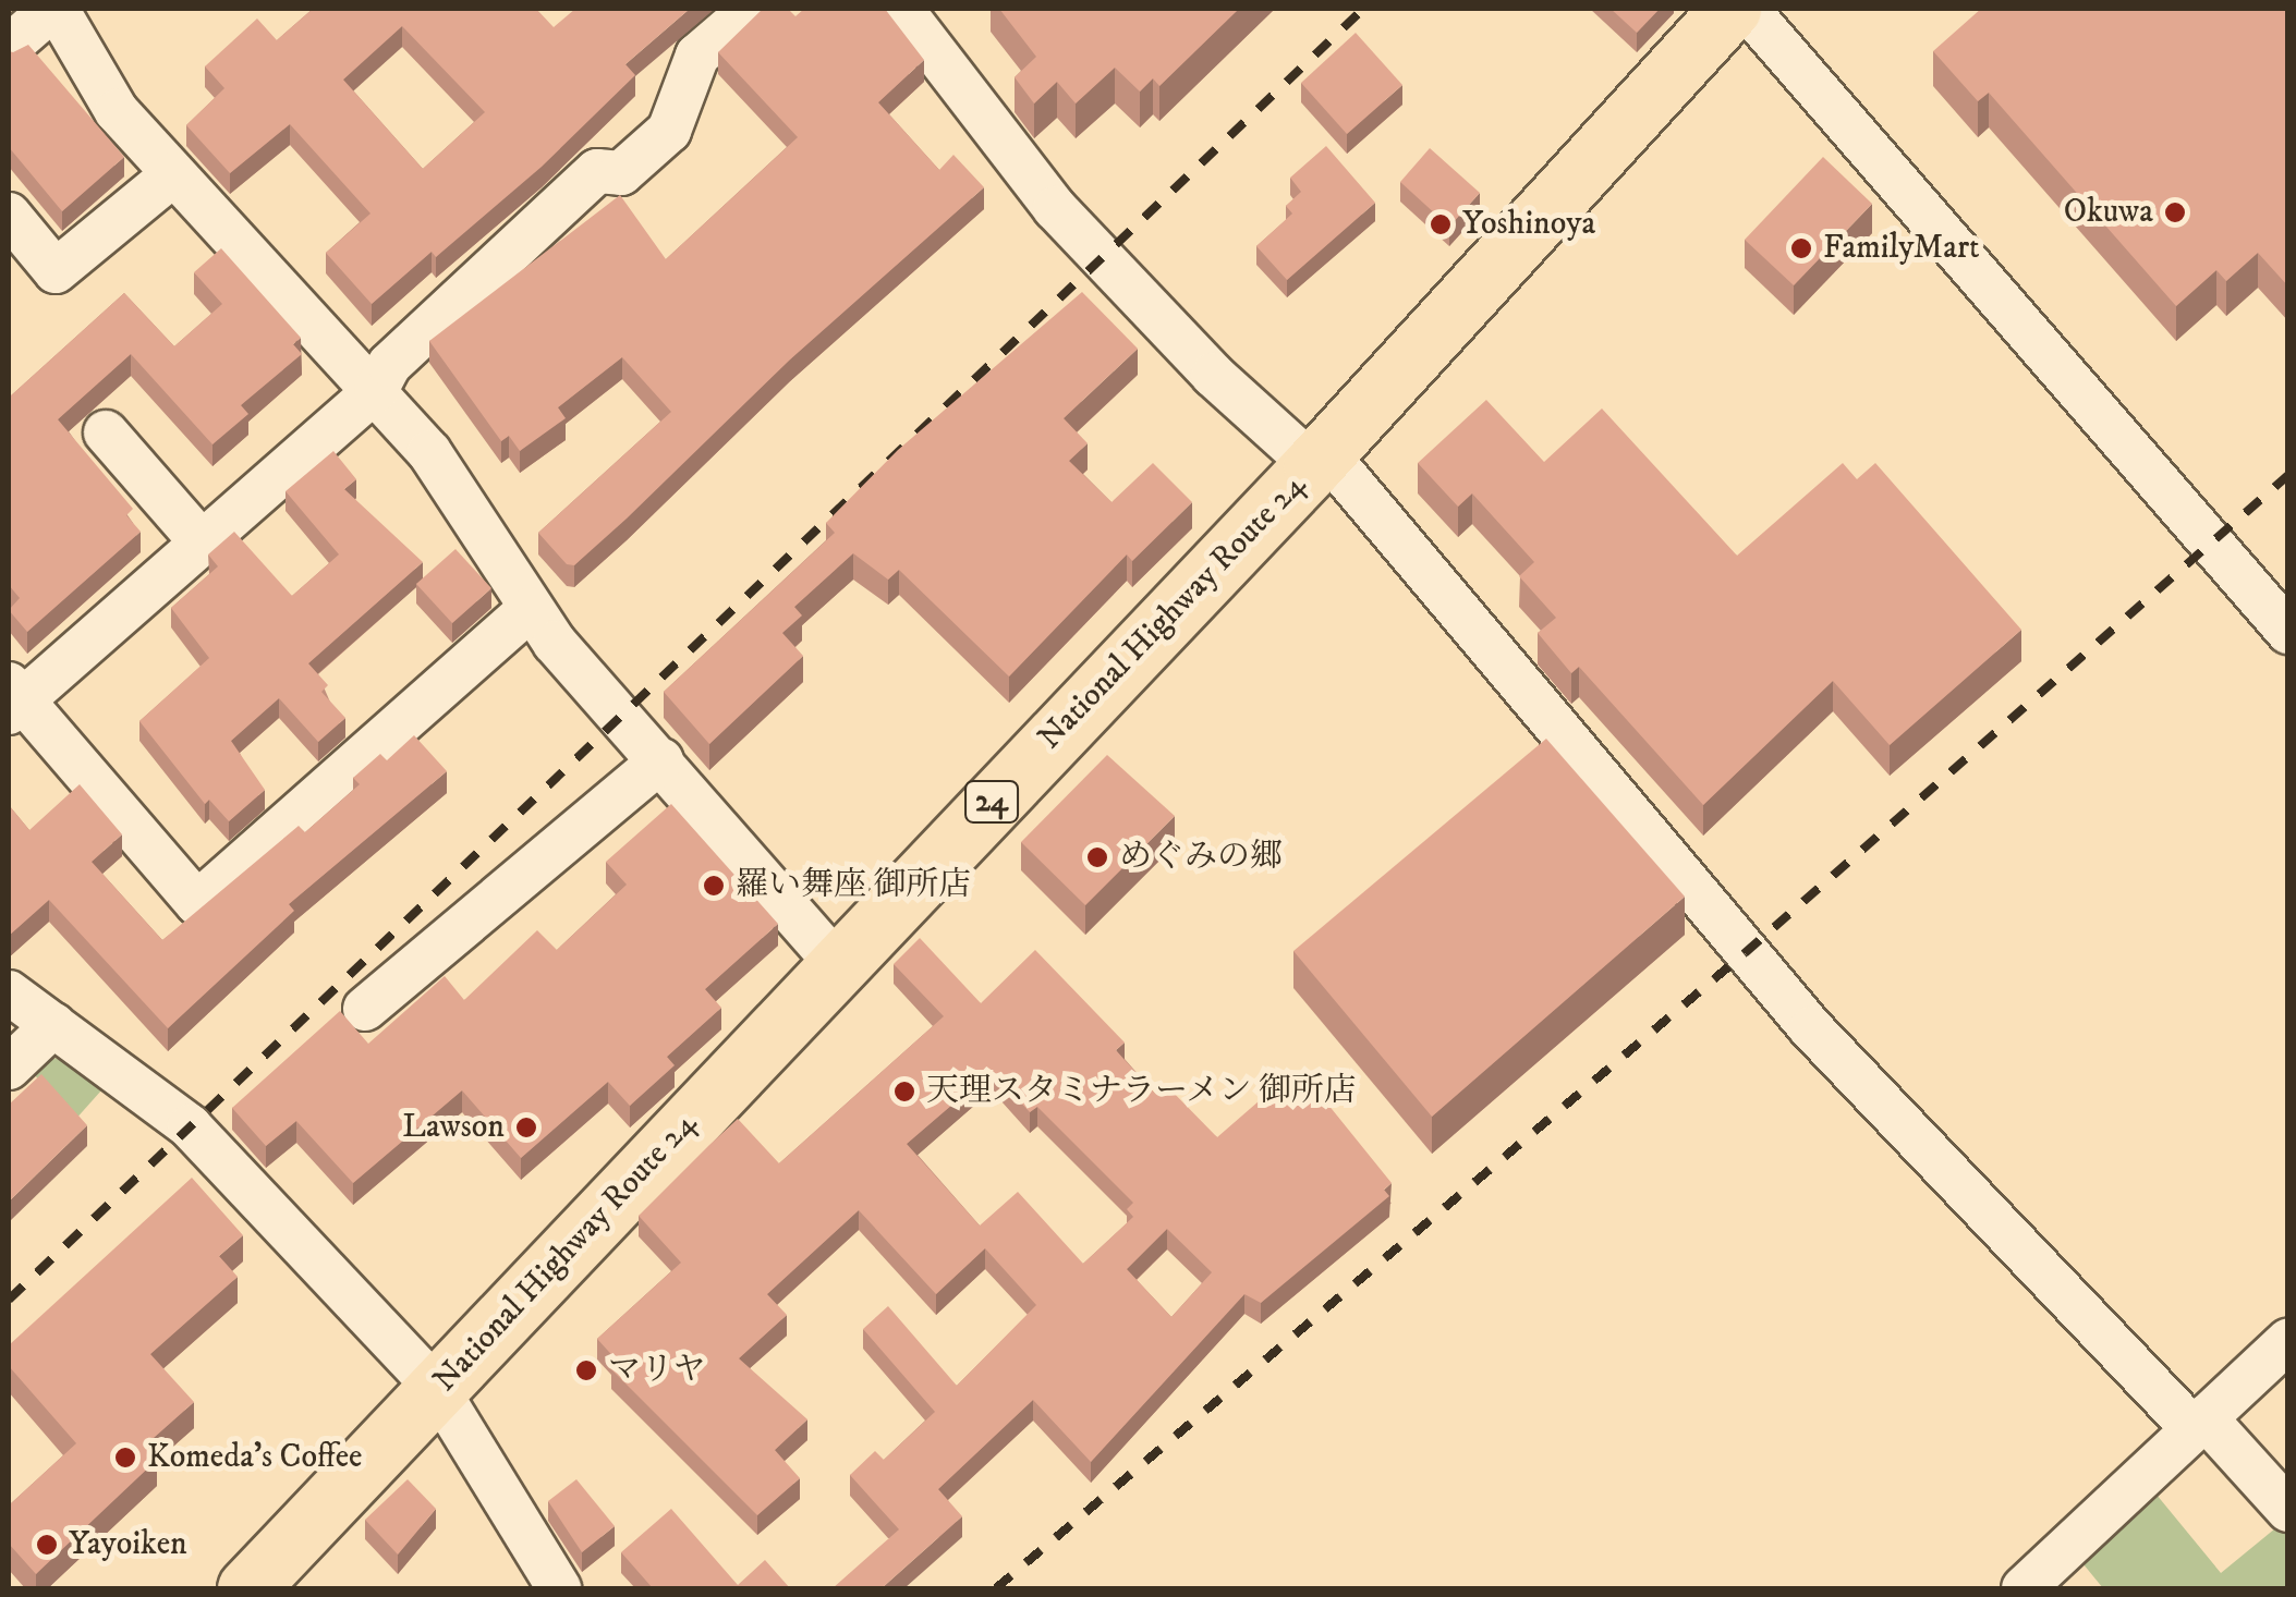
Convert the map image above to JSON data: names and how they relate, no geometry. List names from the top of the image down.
{
  "streets": {
    "highway": ["National Highway Route 24", "24"]
  },
  "places": [
    "Okuwa",
    "Yoshinoya",
    "FamilyMart",
    "めぐみの郷",
    "羅い舞座 御所店",
    "天理スタミナラーメン 御所店",
    "Lawson",
    "マリヤ",
    "Komeda's Coffee",
    "Yayoiken"
  ]
}
